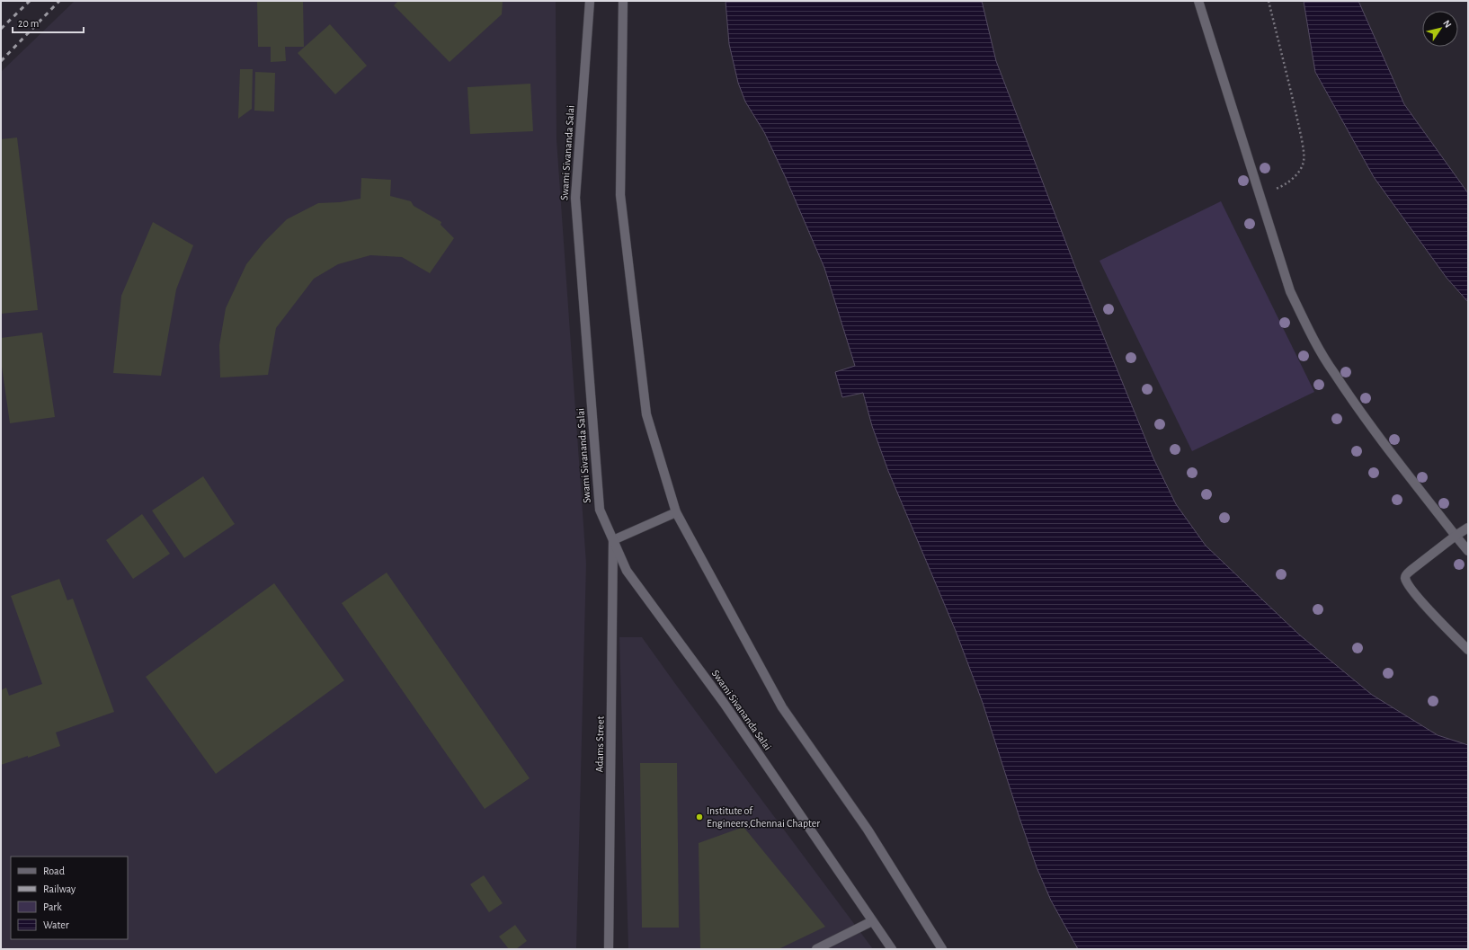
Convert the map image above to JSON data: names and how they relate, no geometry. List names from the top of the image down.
{
  "streets": {
    "street": ["Swami Sivananda Salai", "Adams Street"]
  },
  "crossings": [
    ["Swami Sivananda Salai", "Adams Street"]
  ],
  "places": ["Institute of Engineers,Chennai Chapter"],
  "legend": [
    "Road",
    "Railway",
    "Park",
    "Water"
  ],
  "scale_bar": "20 m",
  "north": "top right"
}
